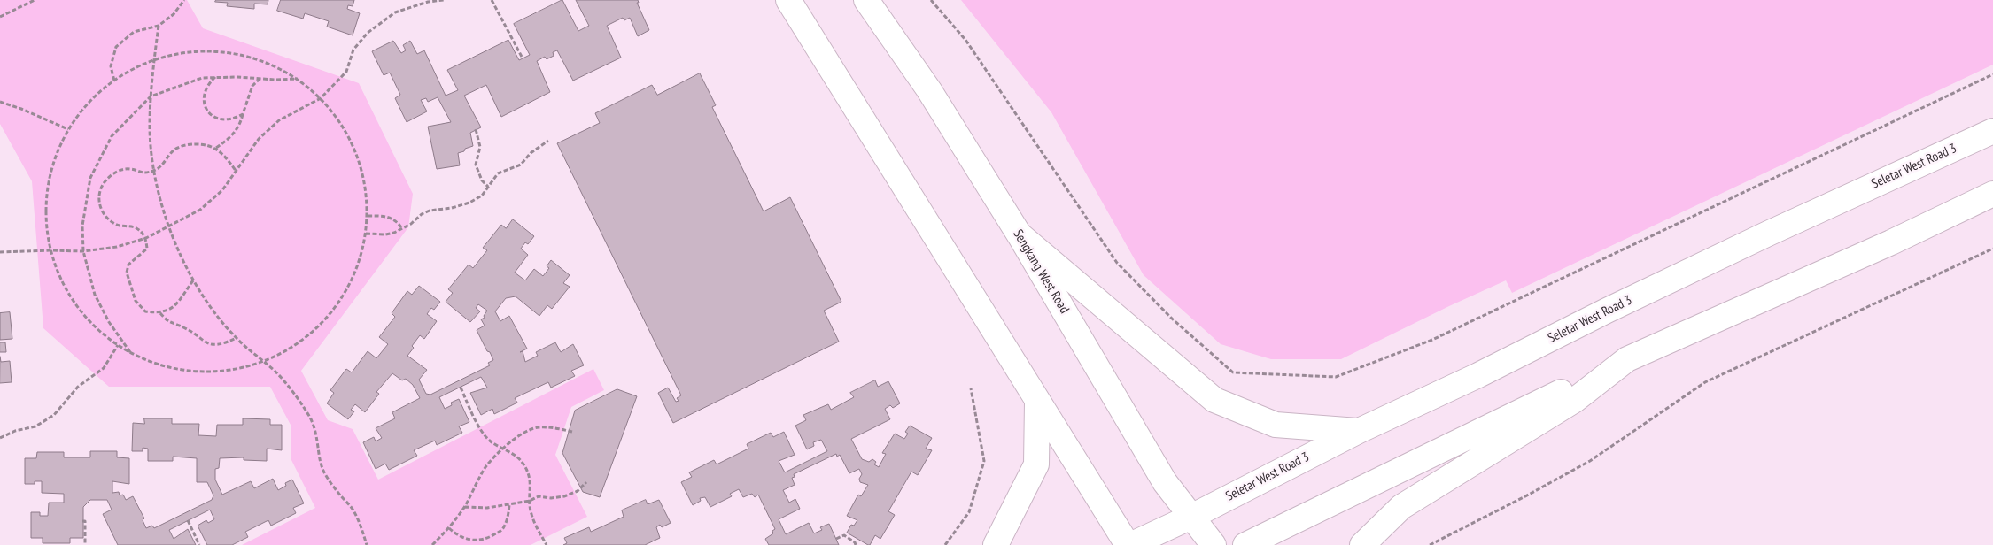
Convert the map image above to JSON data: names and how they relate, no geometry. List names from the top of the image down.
{
  "streets": {
    "main road": ["Seletar West Road 3", "Sengkang West Road"]
  },
  "crossings": [
    ["Seletar West Road 3", "Sengkang West Road"]
  ]
}
